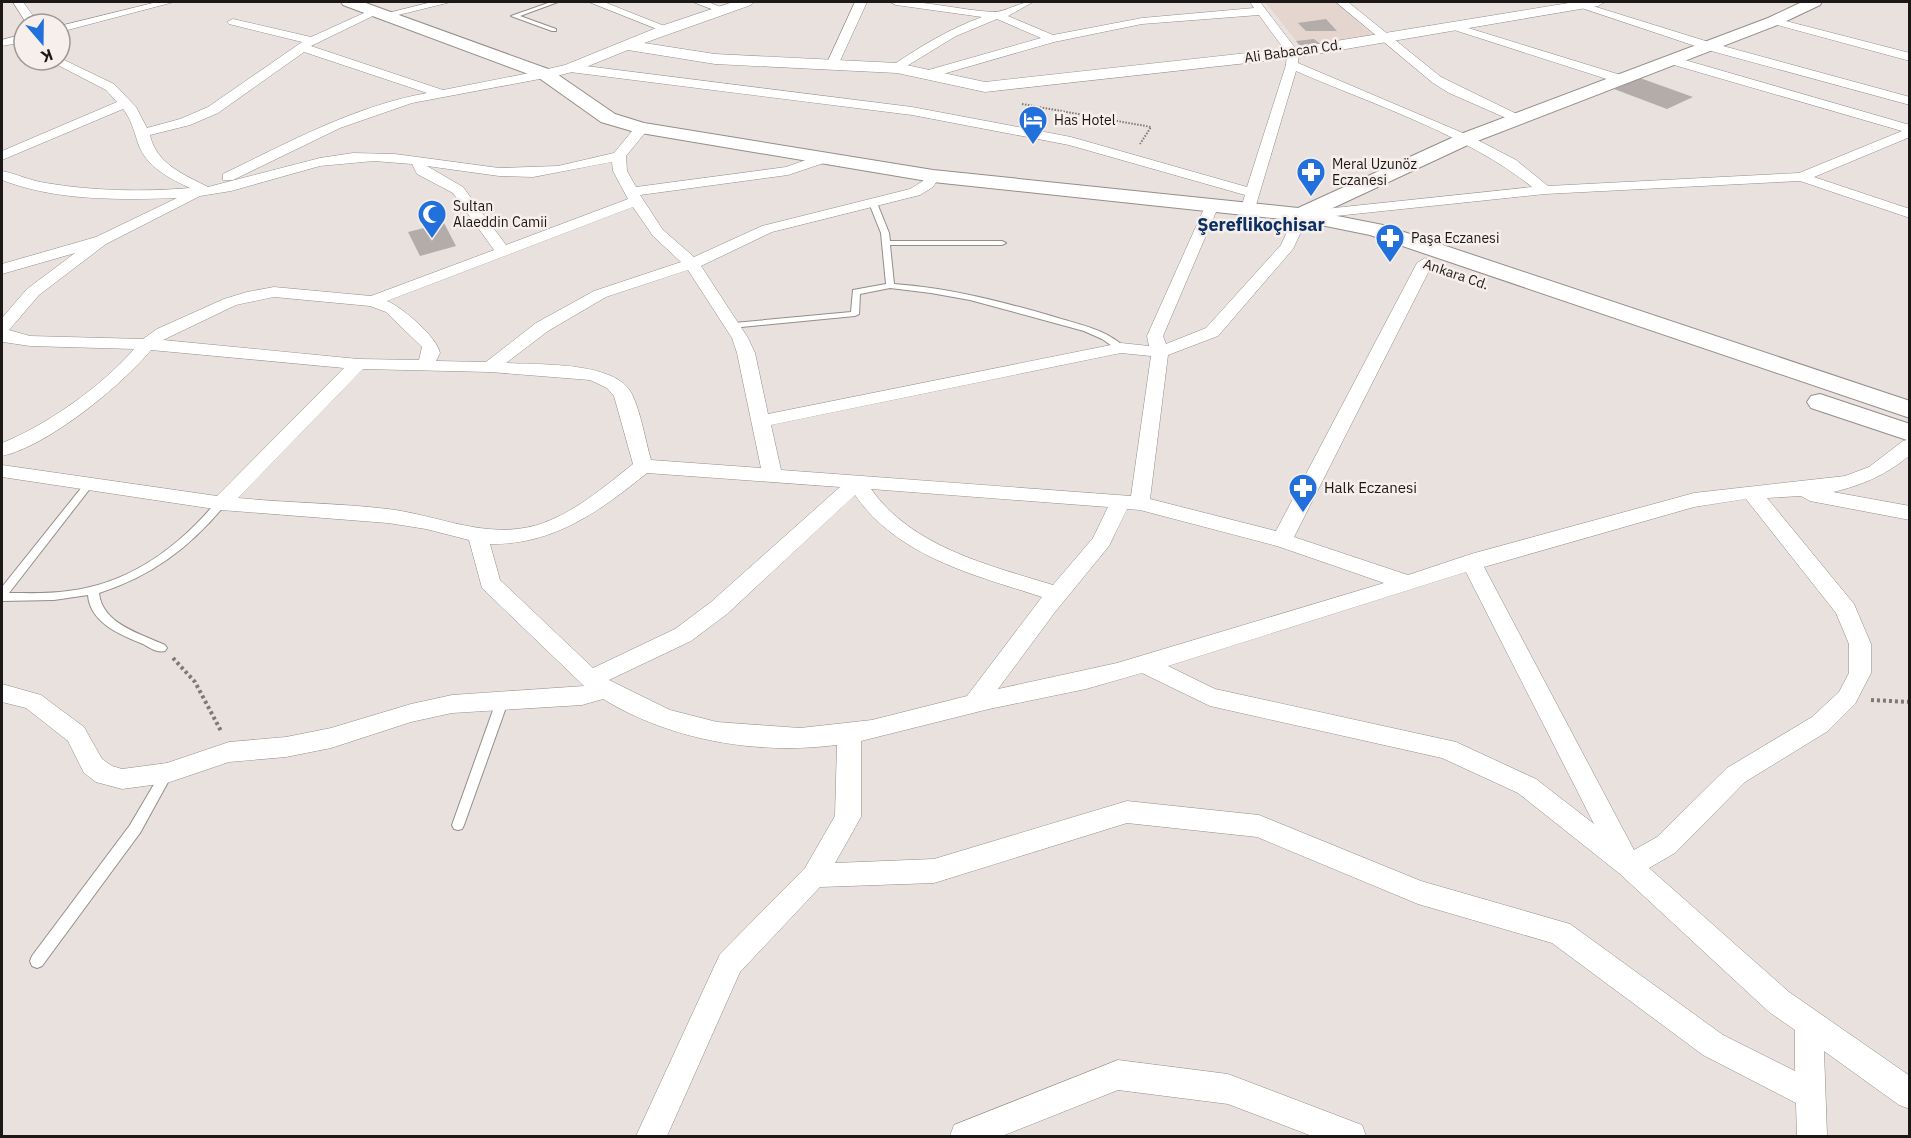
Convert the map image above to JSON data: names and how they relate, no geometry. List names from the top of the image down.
{
  "streets": {
    "main road": ["Ankara Cd."],
    "street": ["Ali Babacan Cd."]
  },
  "districts": ["Şereflikoçhisar"],
  "places": {
    "hotel": ["Has Hotel"],
    "pharmacy": ["Meral Uzunöz Eczanesi", "Paşa Eczanesi", "Halk Eczanesi"],
    "mosque": ["Sultan Alaeddin Camii"]
  },
  "north": "bottom"
}
